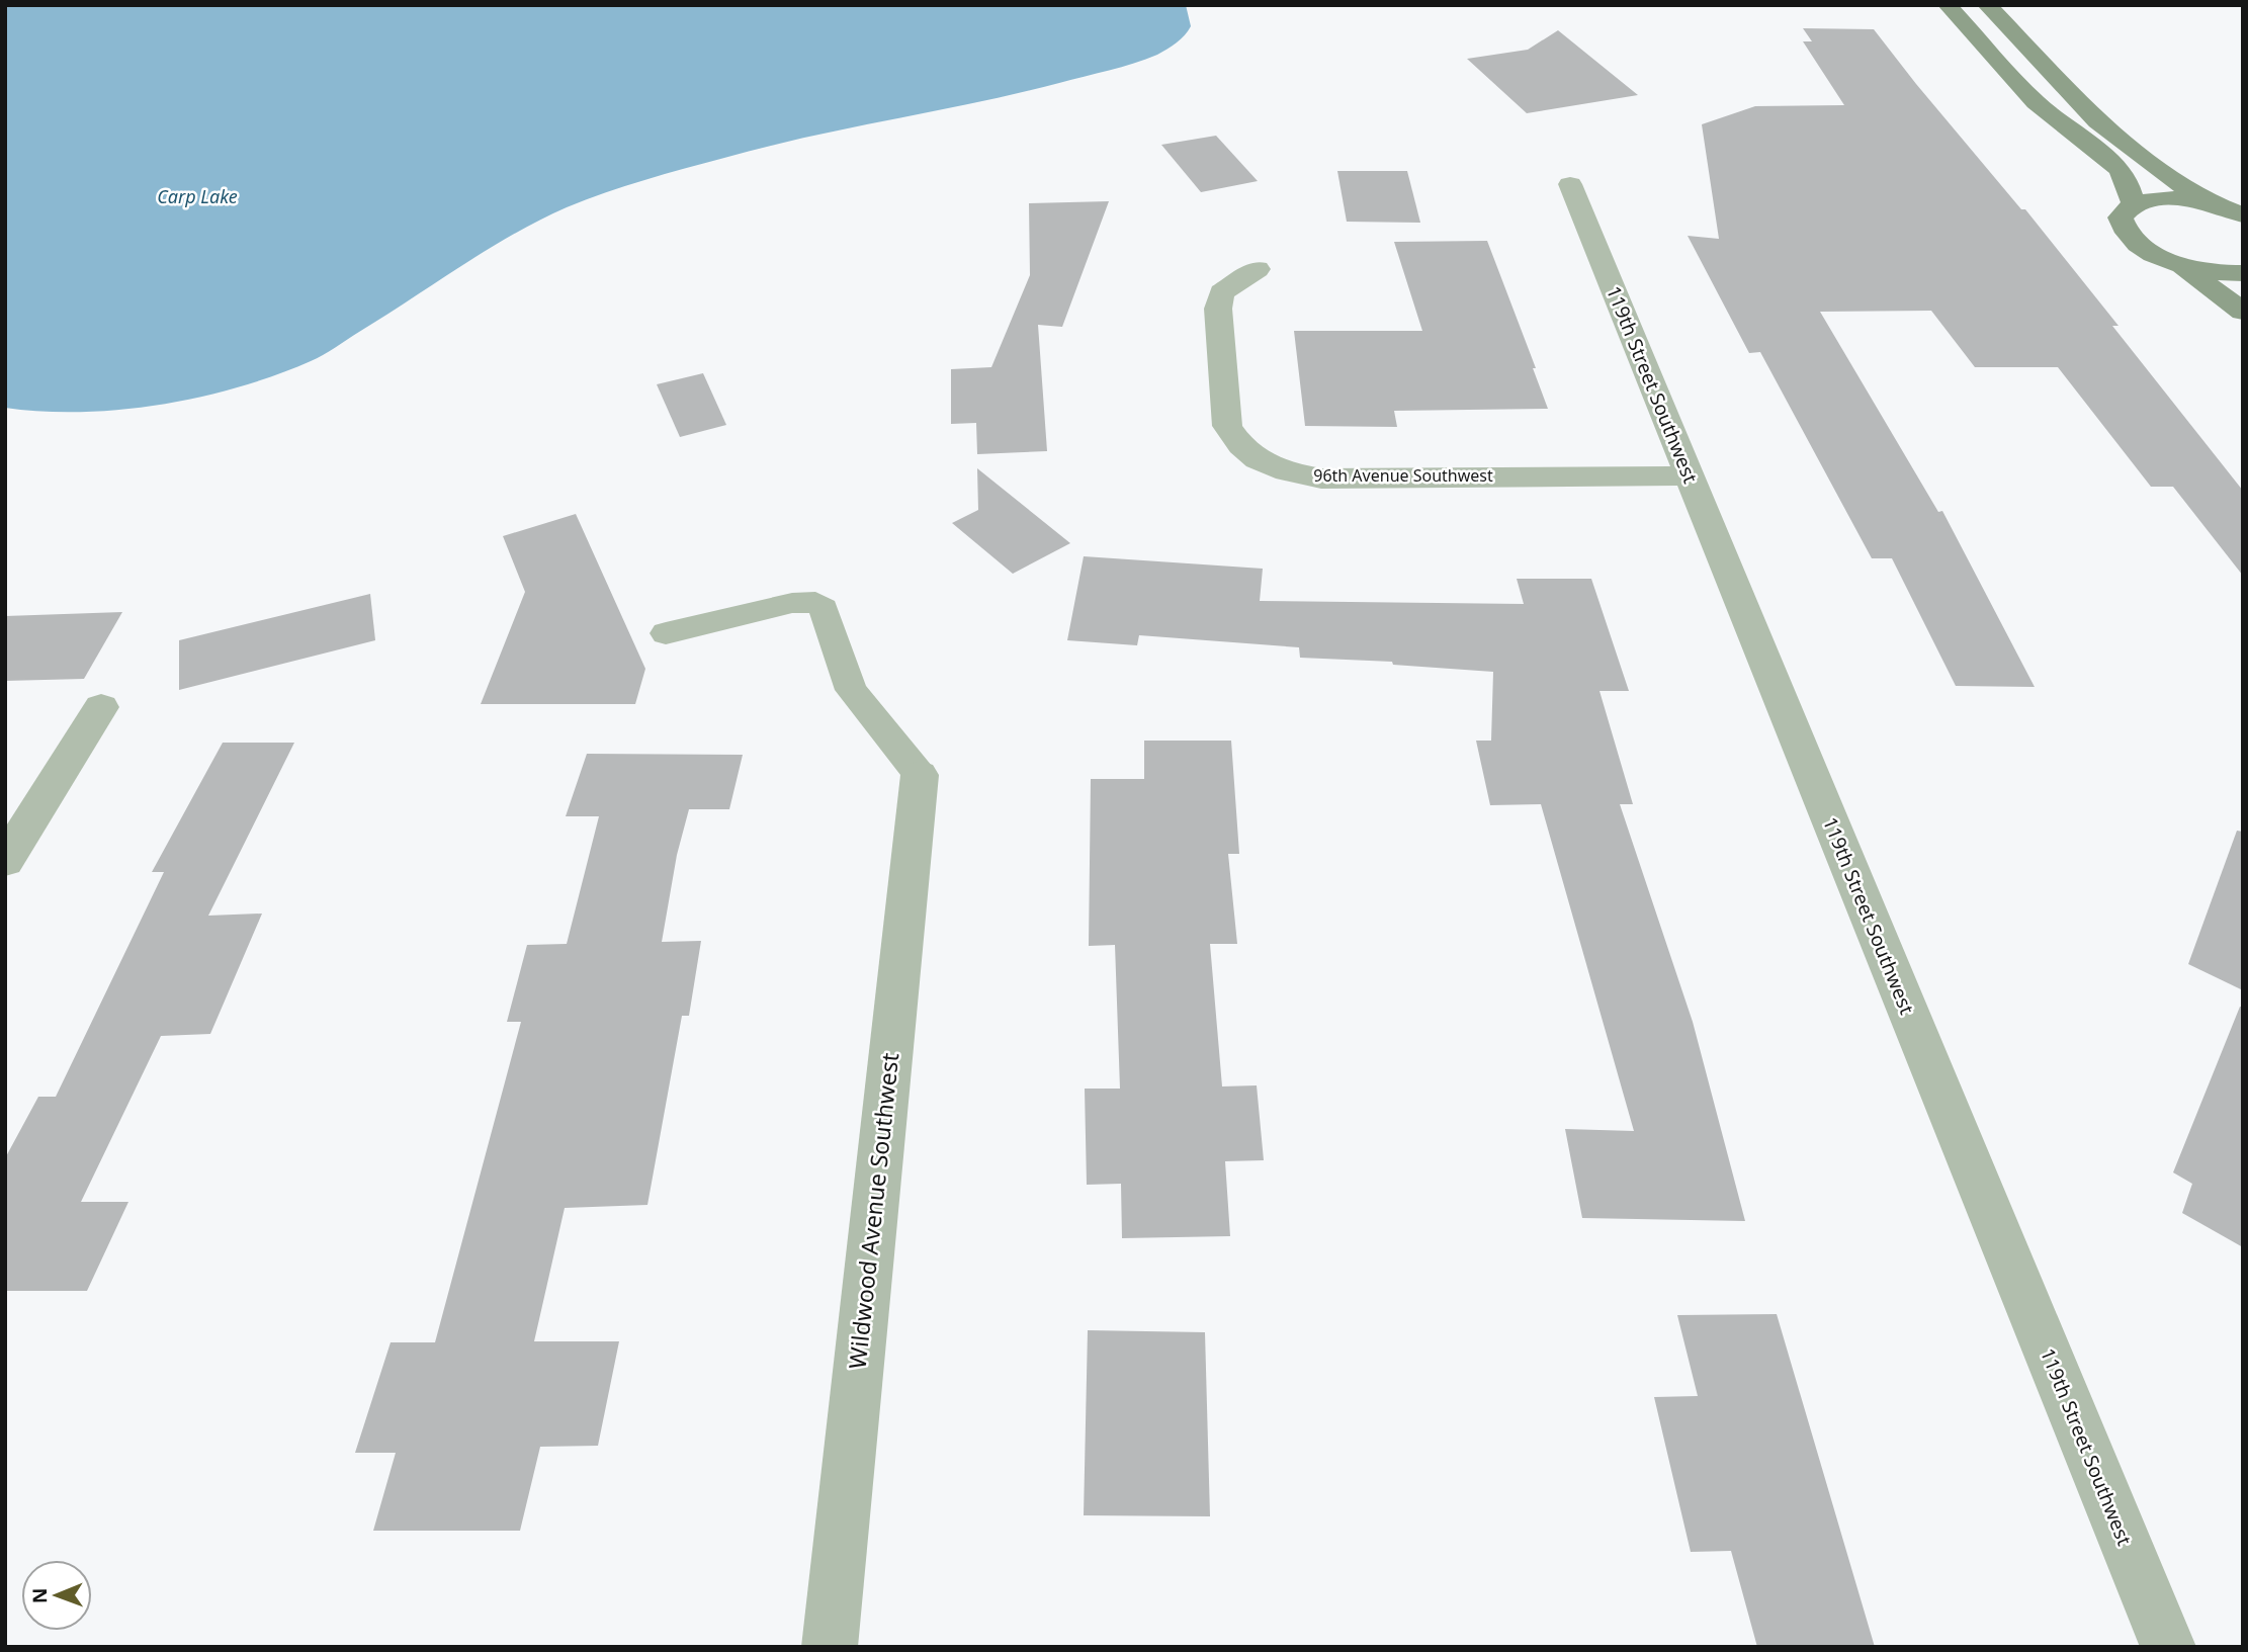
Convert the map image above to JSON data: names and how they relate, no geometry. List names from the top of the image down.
{
  "streets": {
    "street": ["119th Street Southwest", "96th Avenue Southwest", "Wildwood Avenue Southwest"]
  },
  "crossings": [
    ["119th Street Southwest", "96th Avenue Southwest"]
  ],
  "water": ["Carp Lake"],
  "north": "left"
}
